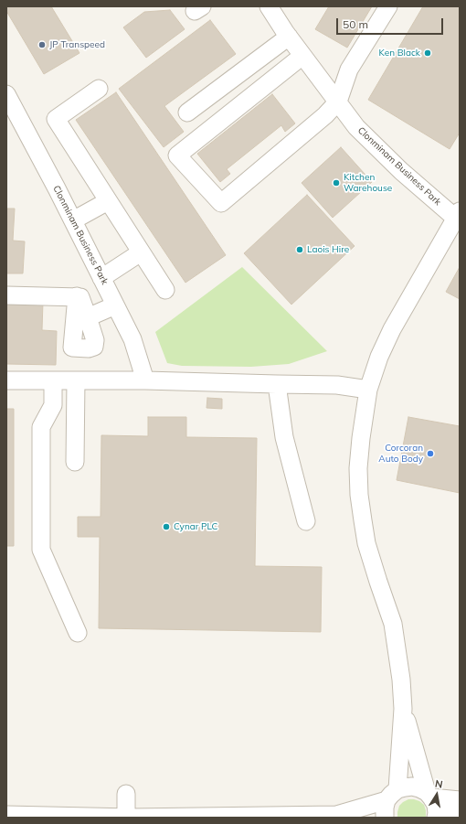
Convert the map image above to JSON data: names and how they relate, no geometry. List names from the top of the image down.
{
  "streets": {
    "street": ["Clonminam Business Park"]
  },
  "places": [
    "JP Transpeed",
    "Ken Black",
    "Kitchen Warehouse",
    "Laois Hire",
    "Corcoran Auto Body",
    "Cynar PLC"
  ],
  "scale_bar": "50 m",
  "north": "top"
}
